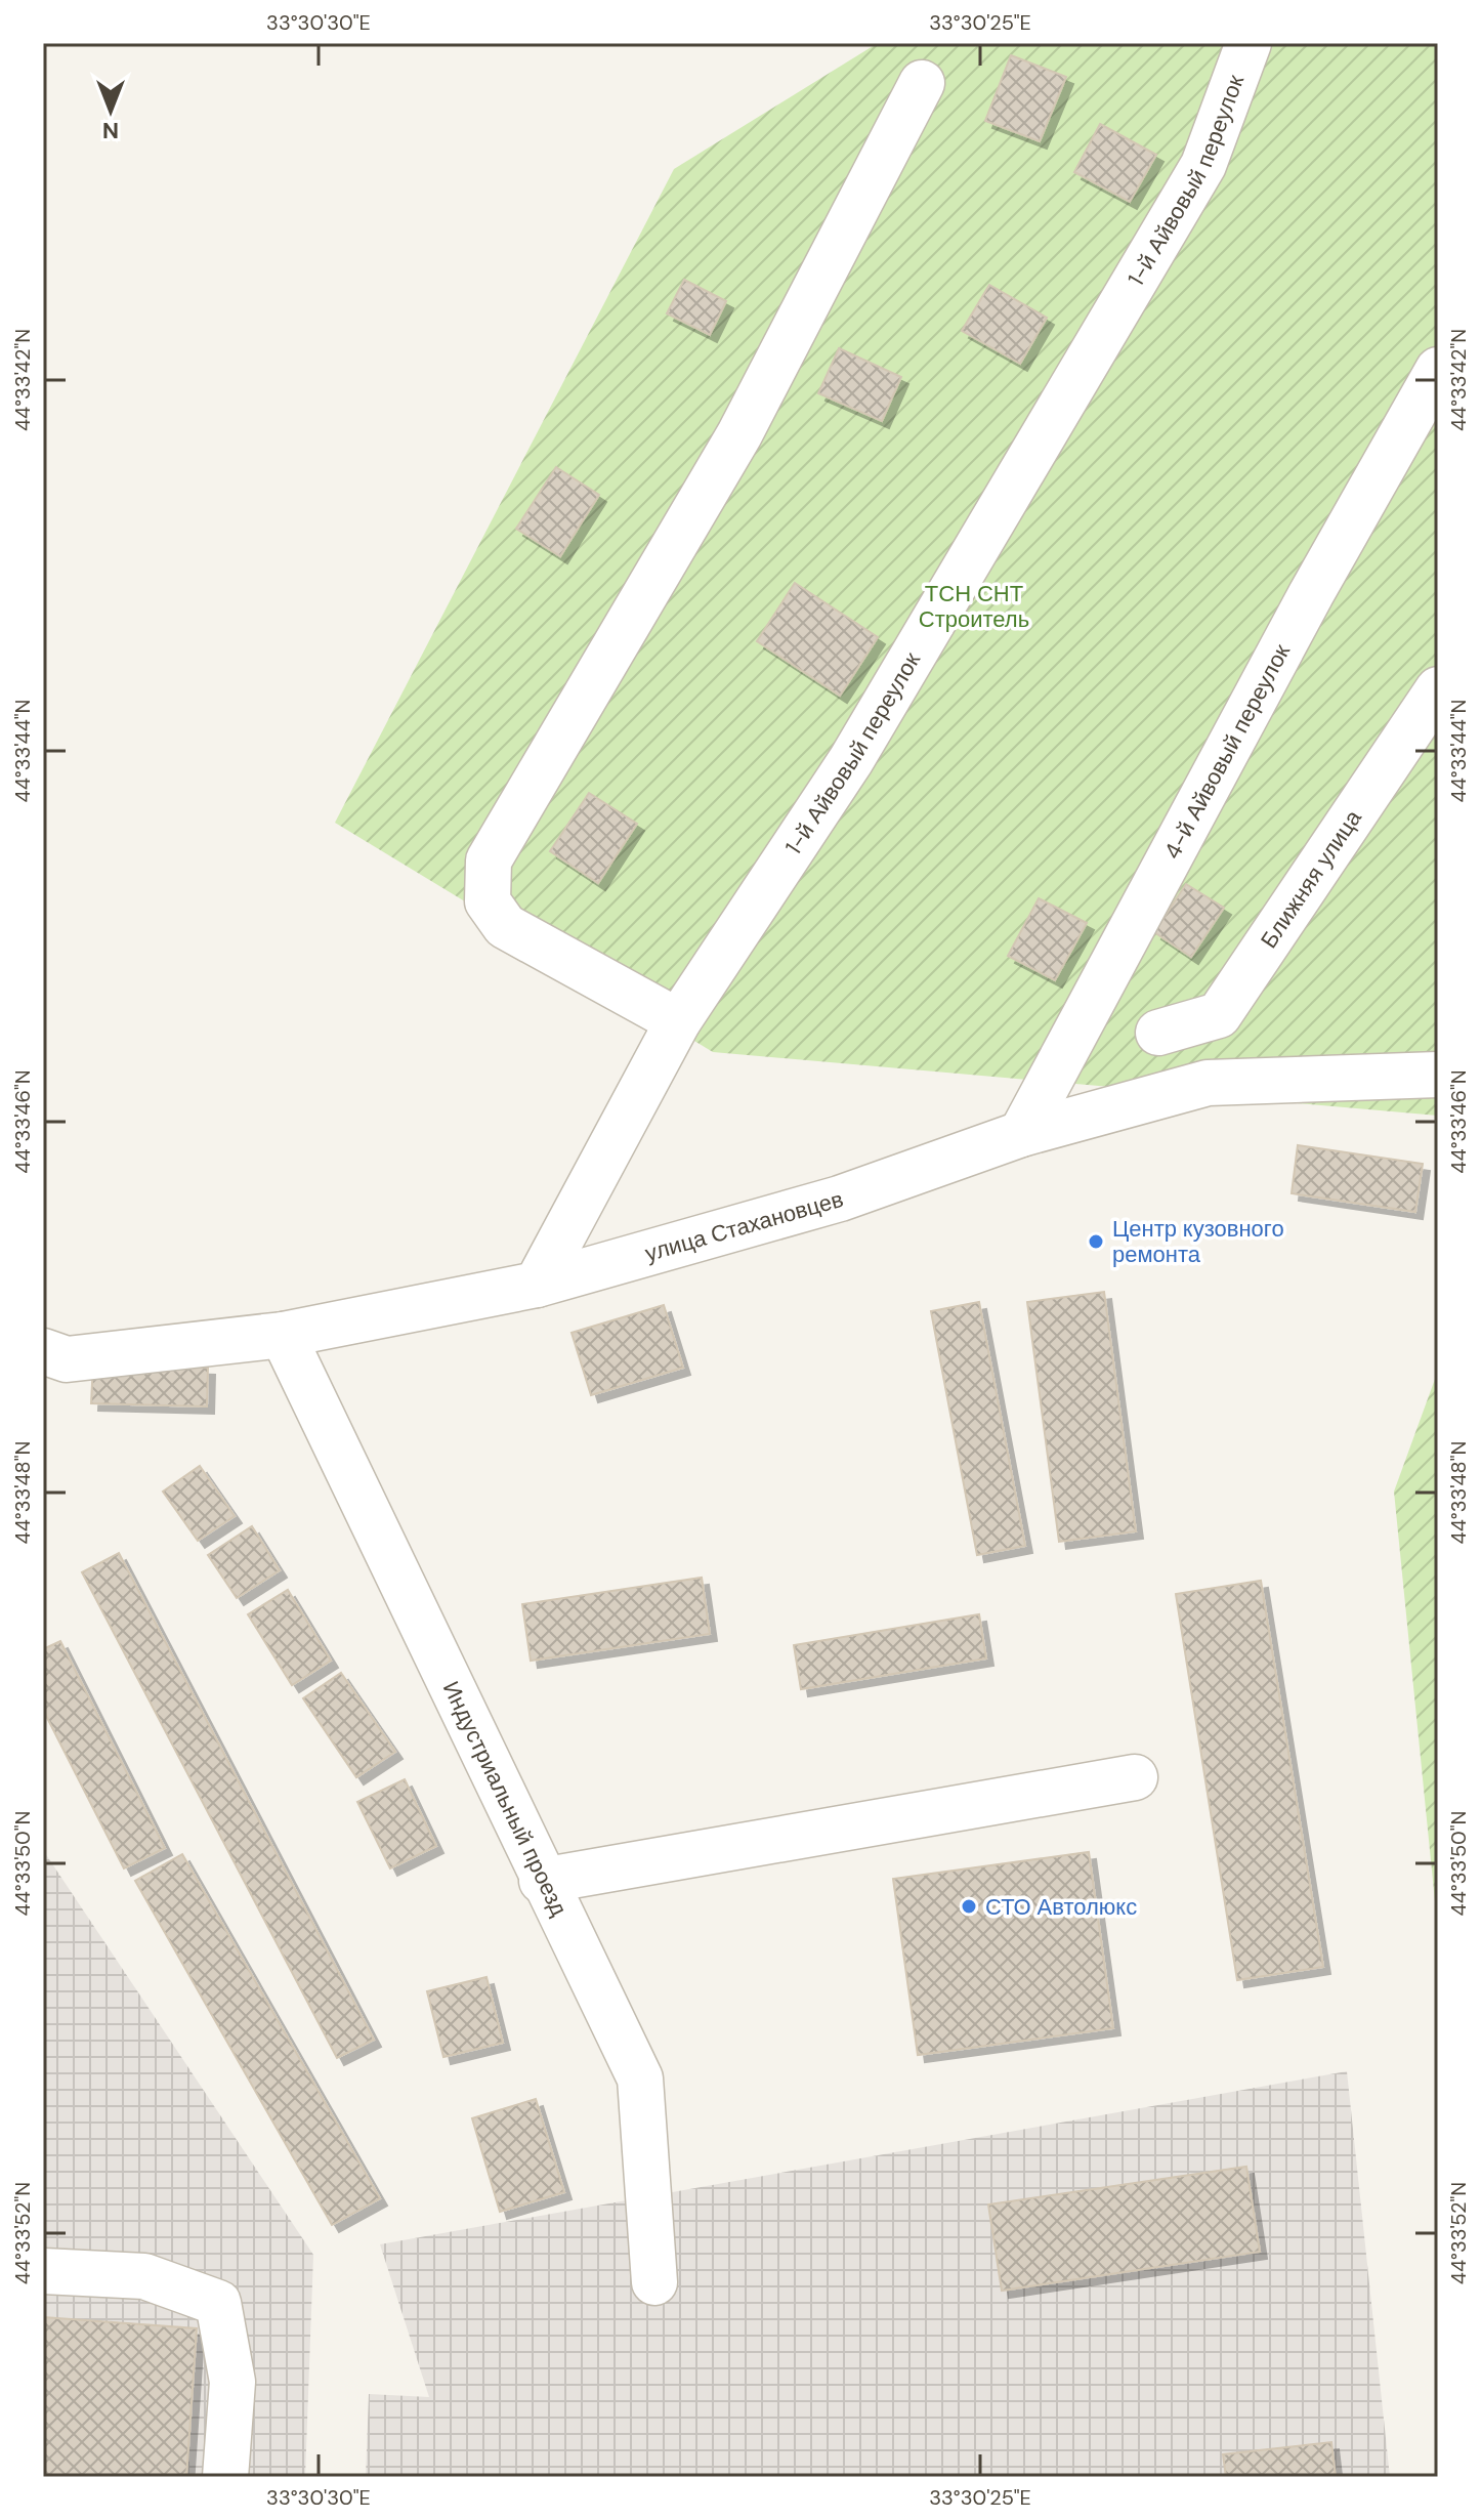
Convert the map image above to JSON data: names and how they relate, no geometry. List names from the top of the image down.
{
  "streets": {
    "street": [
      "1-й Айвовый переулок",
      "4-й Айвовый переулок",
      "Ближняя улица",
      "улица Стахановцев",
      "Индустриальный проезд"
    ]
  },
  "crossings": [
    ["1-й Айвовый переулок", "улица Стахановцев"],
    ["4-й Айвовый переулок", "улица Стахановцев"],
    ["улица Стахановцев", "Индустриальный проезд"]
  ],
  "parks": ["ТСН СНТ Строитель"],
  "places": ["Центр кузовного ремонта", "СТО Автолюкс"],
  "north": "bottom",
  "coordinates": [
    "33°30'30\"E",
    "33°30'25\"E",
    "44°33'42\"N",
    "44°33'44\"N",
    "44°33'46\"N",
    "44°33'48\"N",
    "44°33'50\"N",
    "44°33'52\"N"
  ]
}
